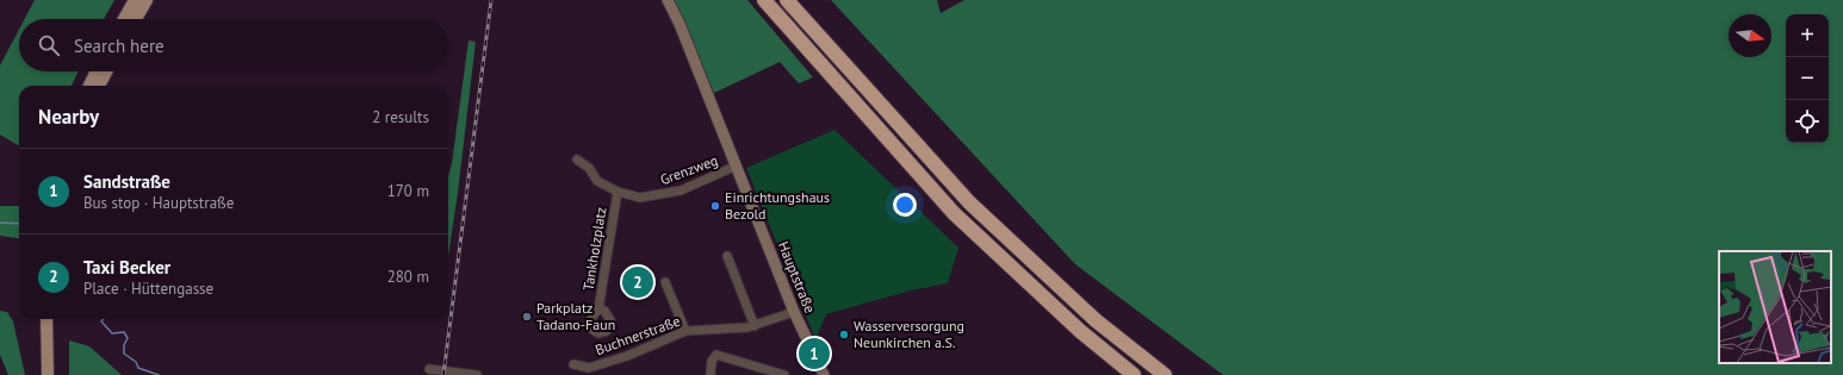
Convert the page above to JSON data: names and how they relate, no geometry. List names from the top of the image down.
{
  "streets": {
    "main road": ["Hauptstraße"],
    "street": ["Grenzweg", "Tankholzplatz", "Buchnerstraße"]
  },
  "crossings": [
    ["Grenzweg", "Tankholzplatz"],
    ["Grenzweg", "Hauptstraße"],
    ["Hauptstraße", "Buchnerstraße"]
  ],
  "places": ["Einrichtungshaus Bezold", "Parkplatz Tadano-Faun", "Wasserversorgung Neunkirchen a.S."],
  "north": "right",
  "page": {
    "map_buttons": ["+", "−"],
    "search": "Search here",
    "heading": ["Nearby", "2 results"],
    "list": [
      {
        "mark": "1",
        "name": "Sandstraße",
        "note": "Bus stop · Hauptstraße",
        "value": "170 m"
      },
      {
        "mark": "2",
        "name": "Taxi Becker",
        "note": "Place · Hüttengasse",
        "value": "280 m"
      }
    ],
    "pins": ["2", "1"]
  }
}
